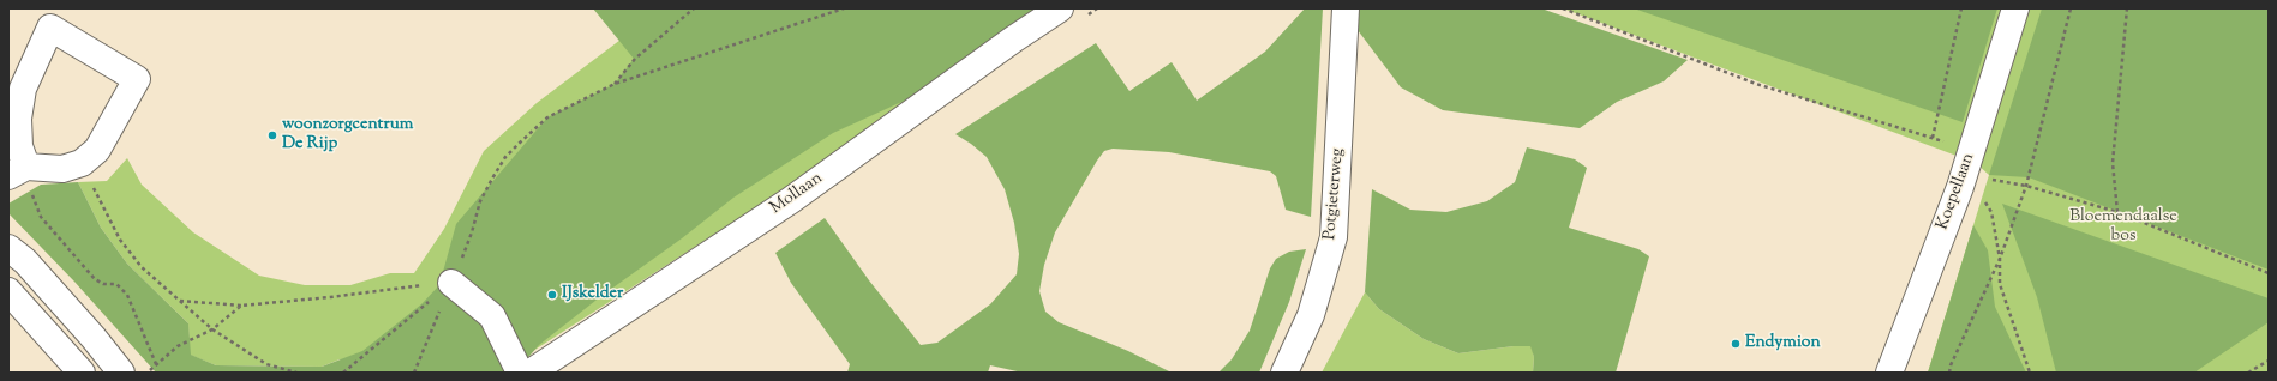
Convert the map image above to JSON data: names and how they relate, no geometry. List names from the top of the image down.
{
  "streets": {
    "street": ["Koepellaan", "Mollaan", "Potgieterweg"]
  },
  "parks": ["Bloemendaalse bos"],
  "places": ["woonzorgcentrum De Rijp", "IJskelder", "Endymion"]
}
